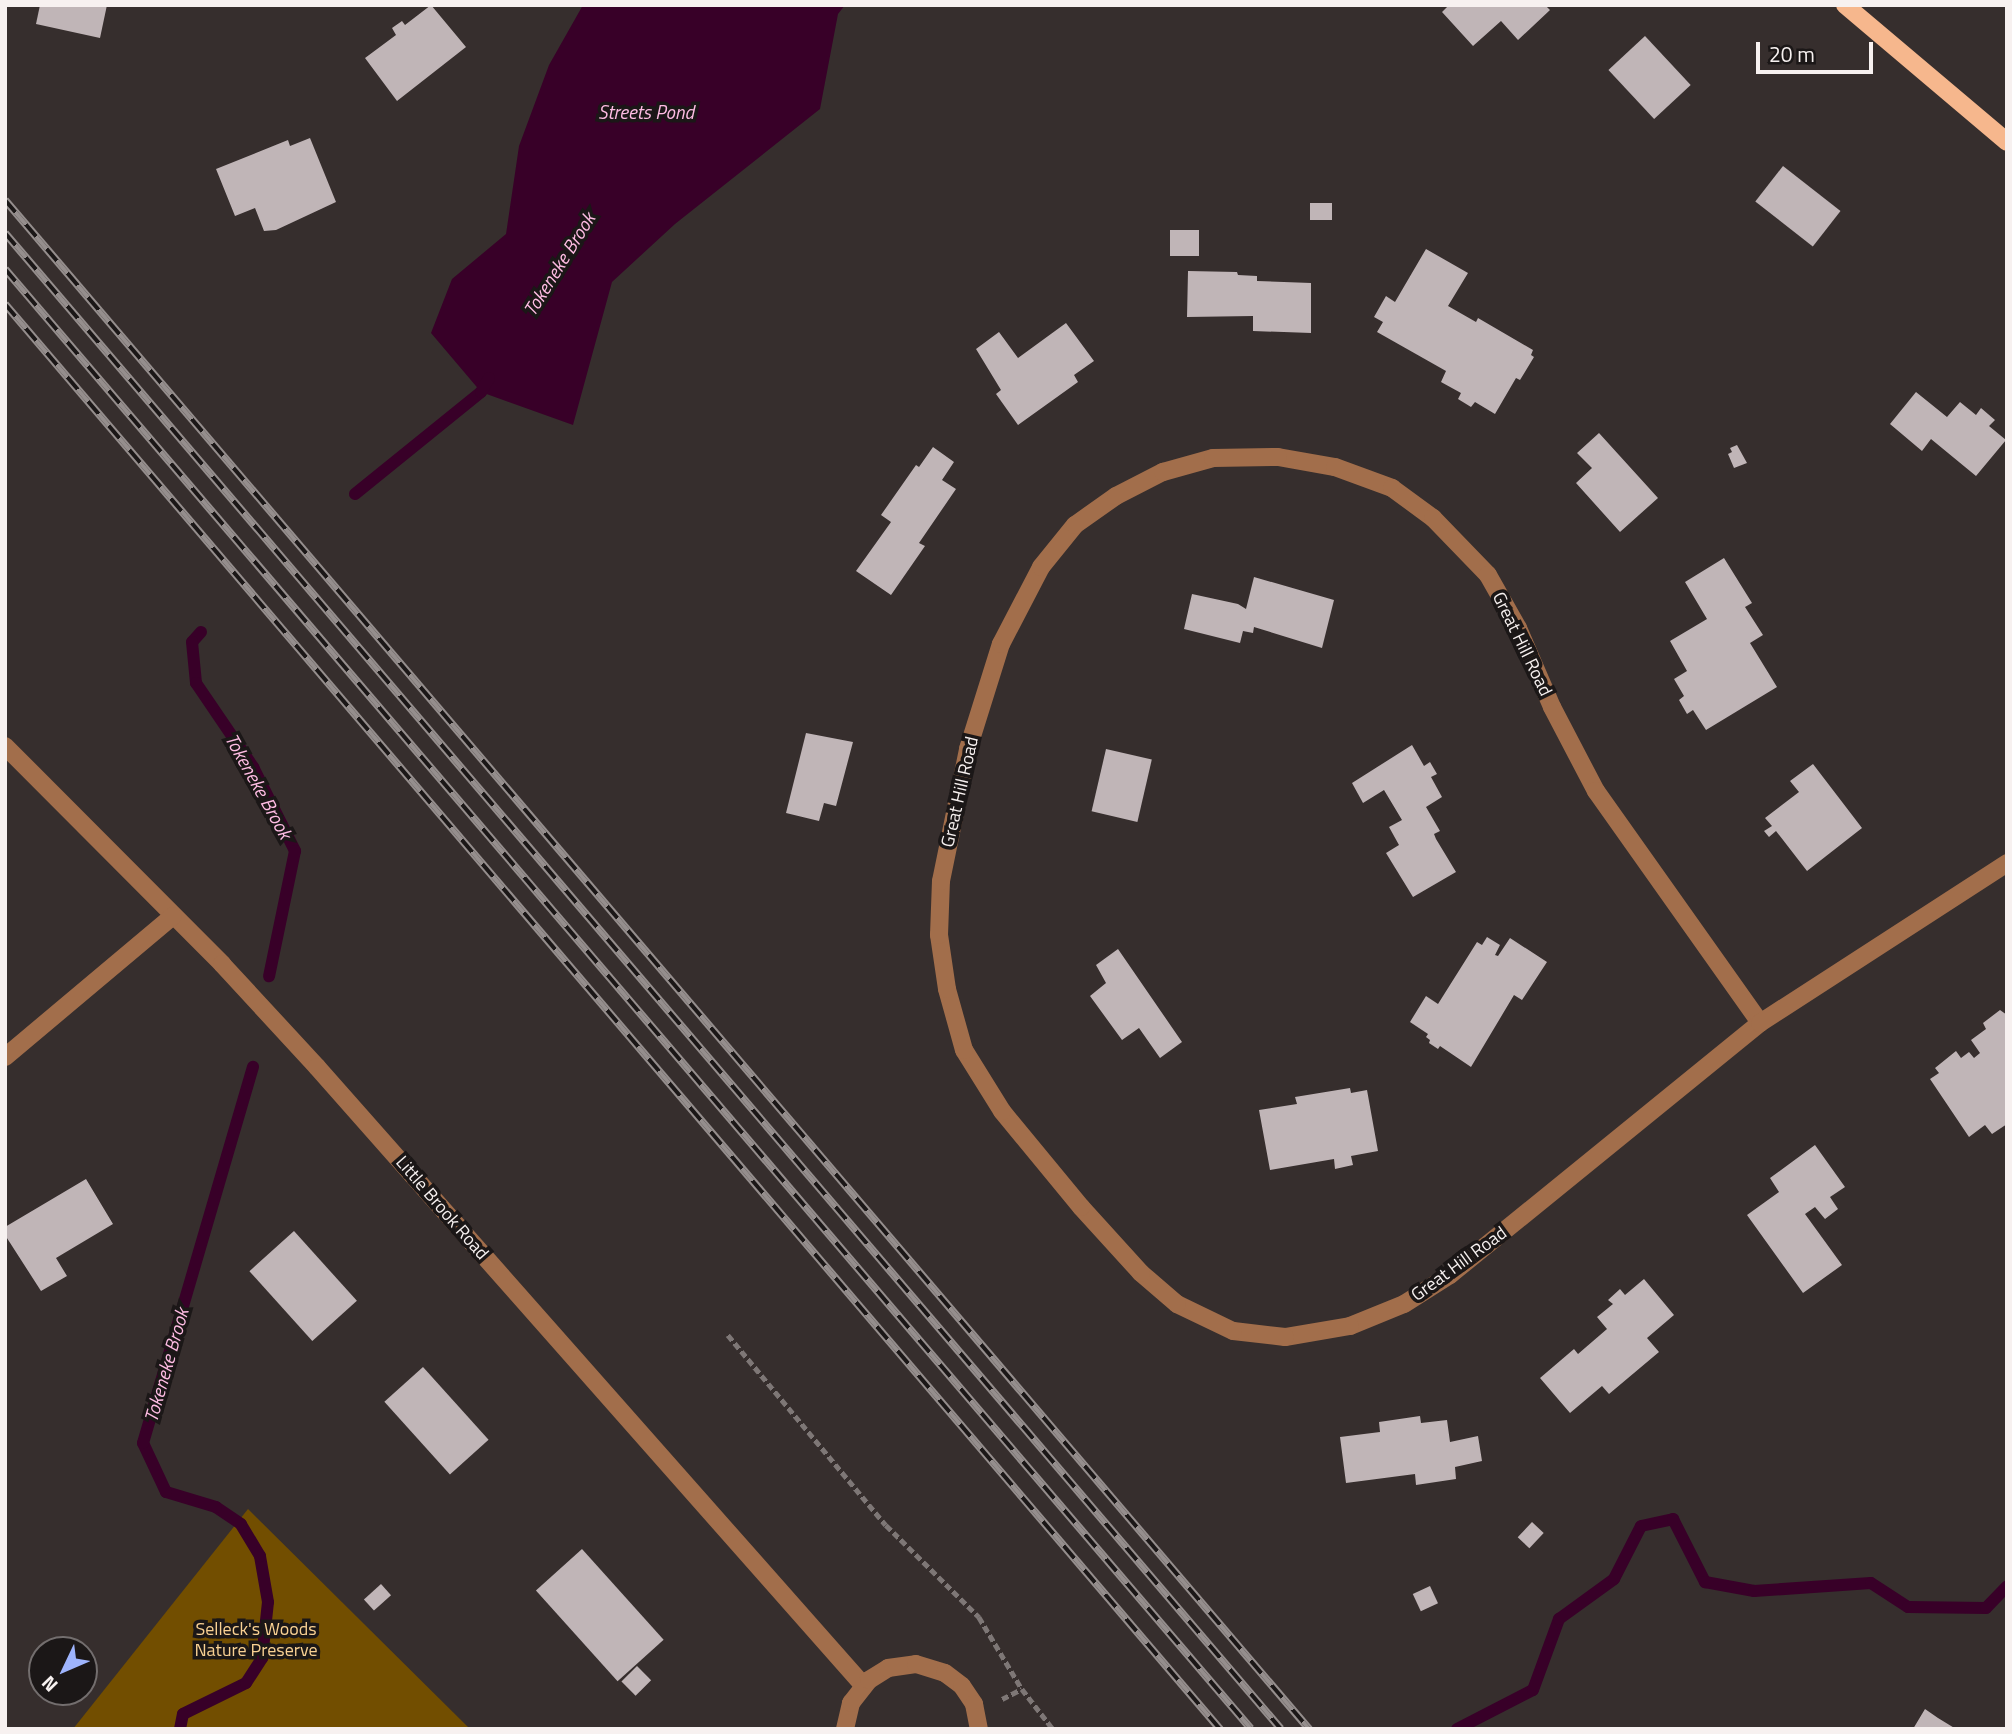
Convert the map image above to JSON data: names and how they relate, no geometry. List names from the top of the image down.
{
  "streets": {
    "street": ["Great Hill Road", "Little Brook Road"]
  },
  "water": ["Streets Pond", "Tokeneke Brook"],
  "parks": ["Selleck's Woods Nature Preserve"],
  "scale_bar": "20 m",
  "north": "bottom left"
}
